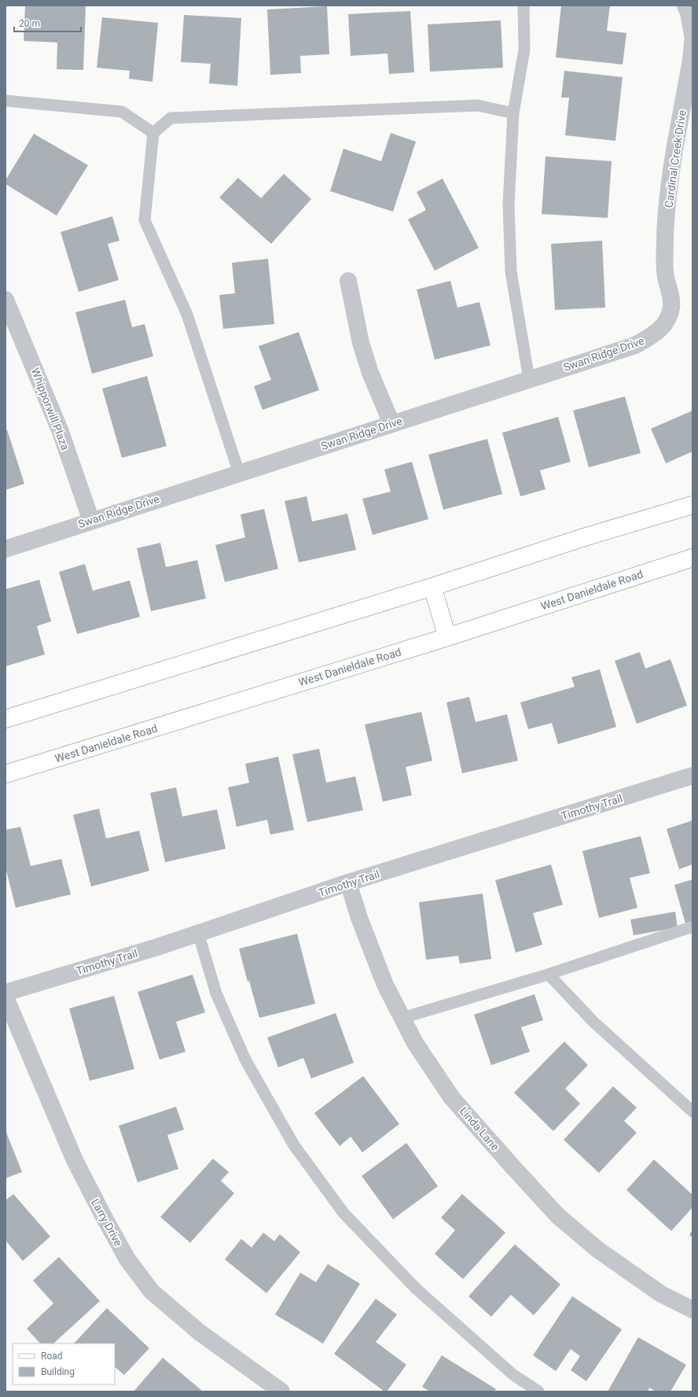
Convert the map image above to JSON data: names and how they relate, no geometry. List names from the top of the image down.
{
  "streets": {
    "main road": ["West Danieldale Road"],
    "street": [
      "Cardinal Creek Drive",
      "Swan Ridge Drive",
      "Whipporwill Plaza",
      "Timothy Trail",
      "Linda Lane",
      "Larry Drive"
    ]
  },
  "crossings": [
    ["Cardinal Creek Drive", "Swan Ridge Drive"],
    ["Swan Ridge Drive", "Whipporwill Plaza"],
    ["Timothy Trail", "Linda Lane"]
  ],
  "legend": ["Road", "Building"],
  "scale_bar": "20 m"
}
